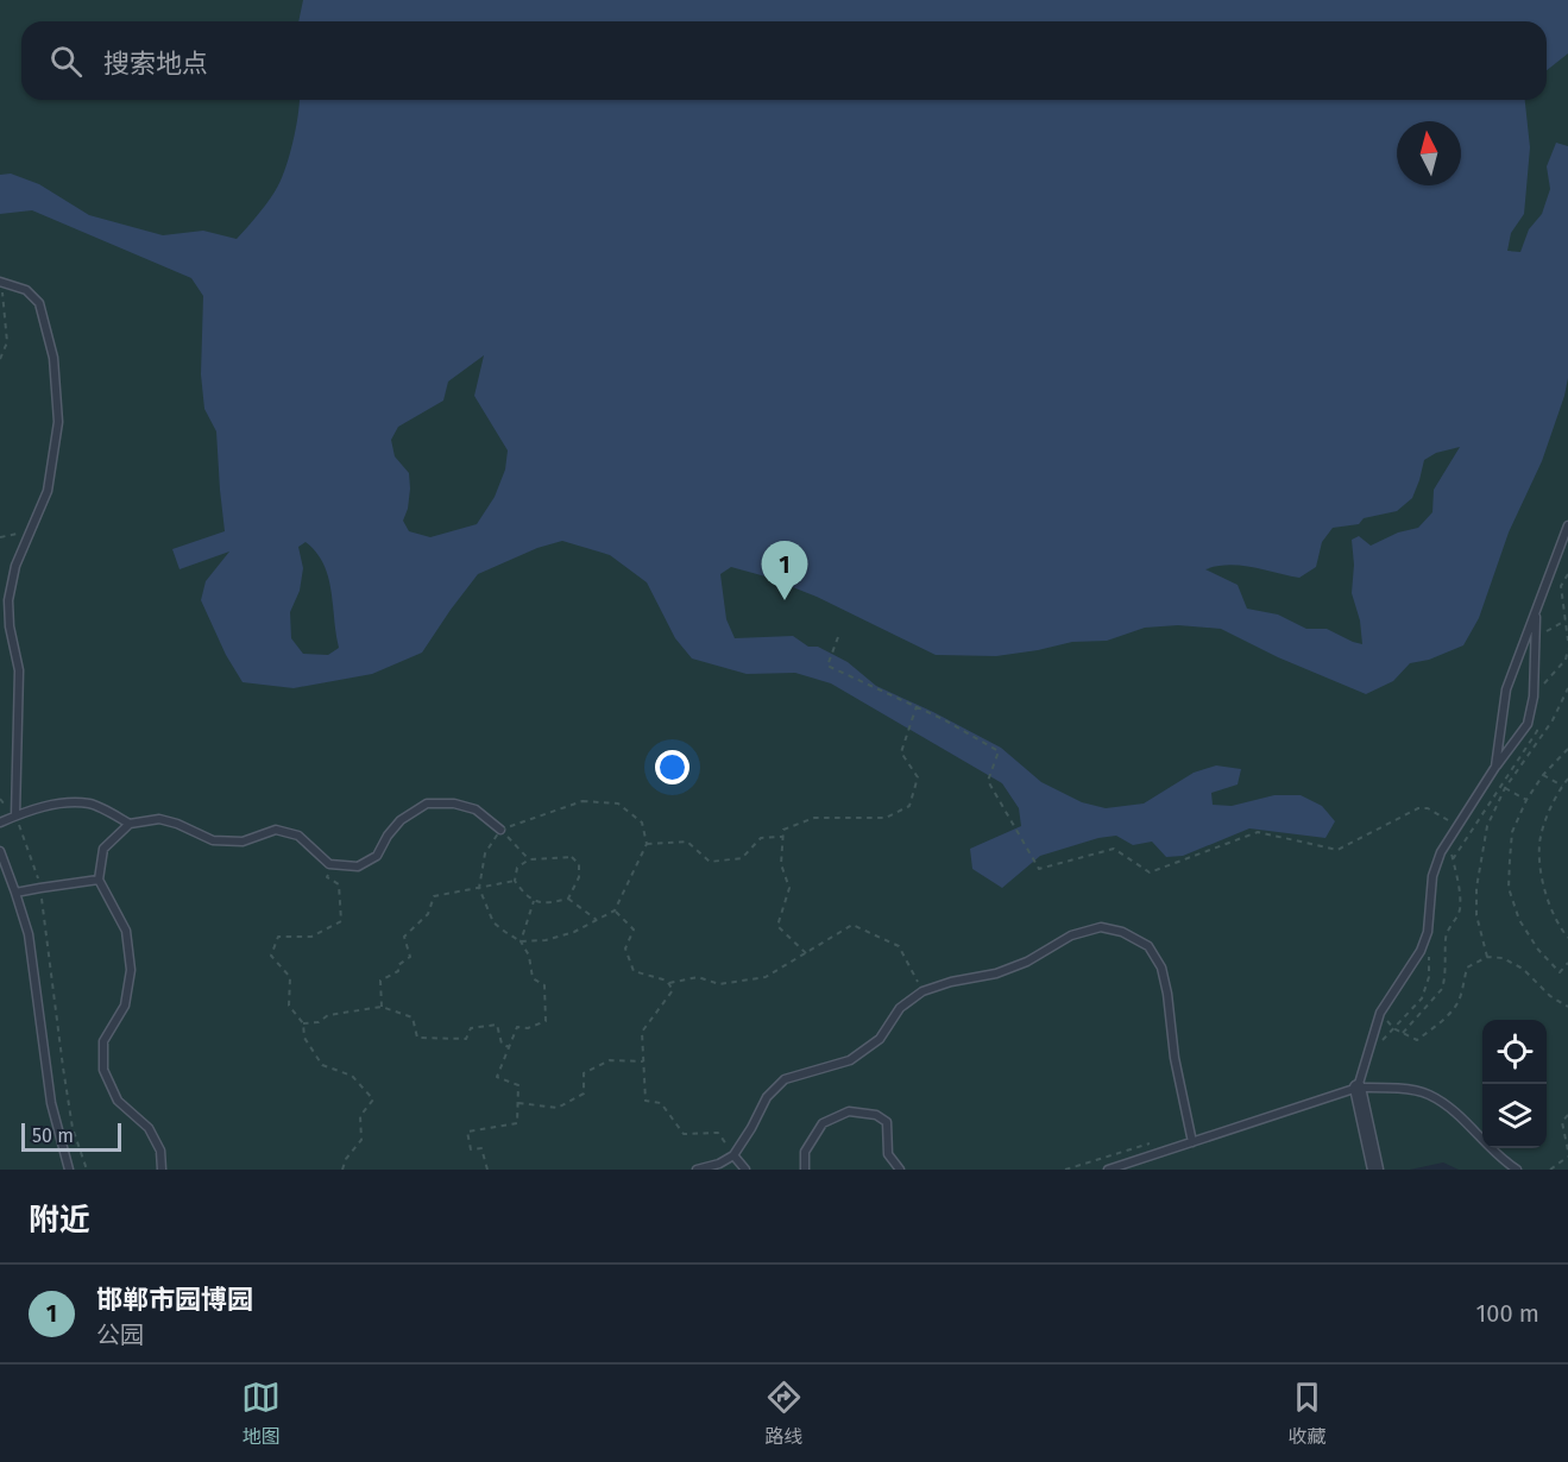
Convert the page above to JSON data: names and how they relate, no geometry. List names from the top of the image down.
{
  "scale_bar": "50 m",
  "north": "top",
  "page": {
    "search": "搜索地点",
    "pins": "1",
    "scale": "50 m",
    "heading": "附近",
    "list": [
      {
        "mark": "1",
        "name": "邯郸市园博园",
        "note": "公园",
        "value": "100 m"
      }
    ],
    "nav": ["地图", "路线", "收藏"]
  }
}
